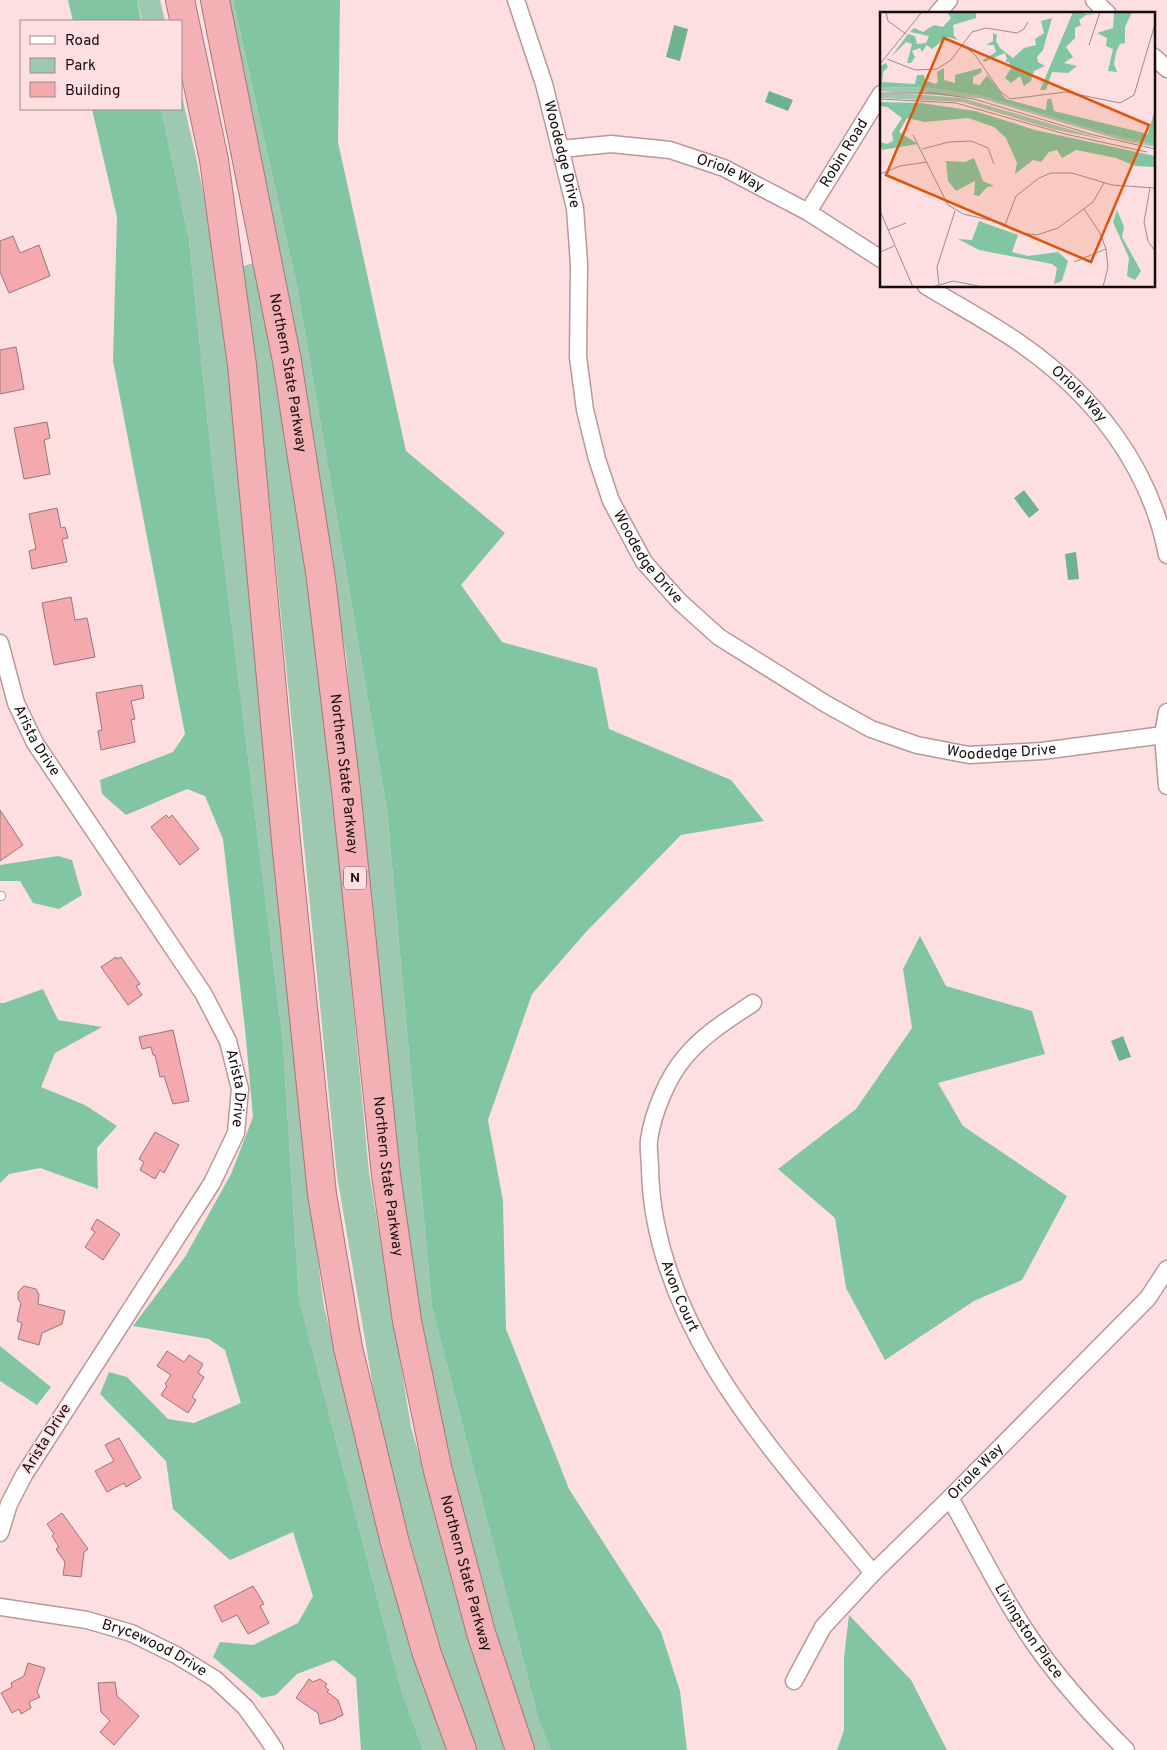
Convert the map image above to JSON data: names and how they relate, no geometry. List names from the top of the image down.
{
  "streets": {
    "highway": ["Northern State Parkway", "N"],
    "street": [
      "Robin Road",
      "Woodedge Drive",
      "Oriole Way",
      "Arista Drive",
      "Avon Court",
      "Livingston Place",
      "Brycewood Drive"
    ]
  },
  "crossings": [
    ["Robin Road", "Oriole Way"],
    ["Woodedge Drive", "Oriole Way"],
    ["Oriole Way", "Avon Court"],
    ["Oriole Way", "Livingston Place"]
  ],
  "legend": ["Road", "Park", "Building"]
}
